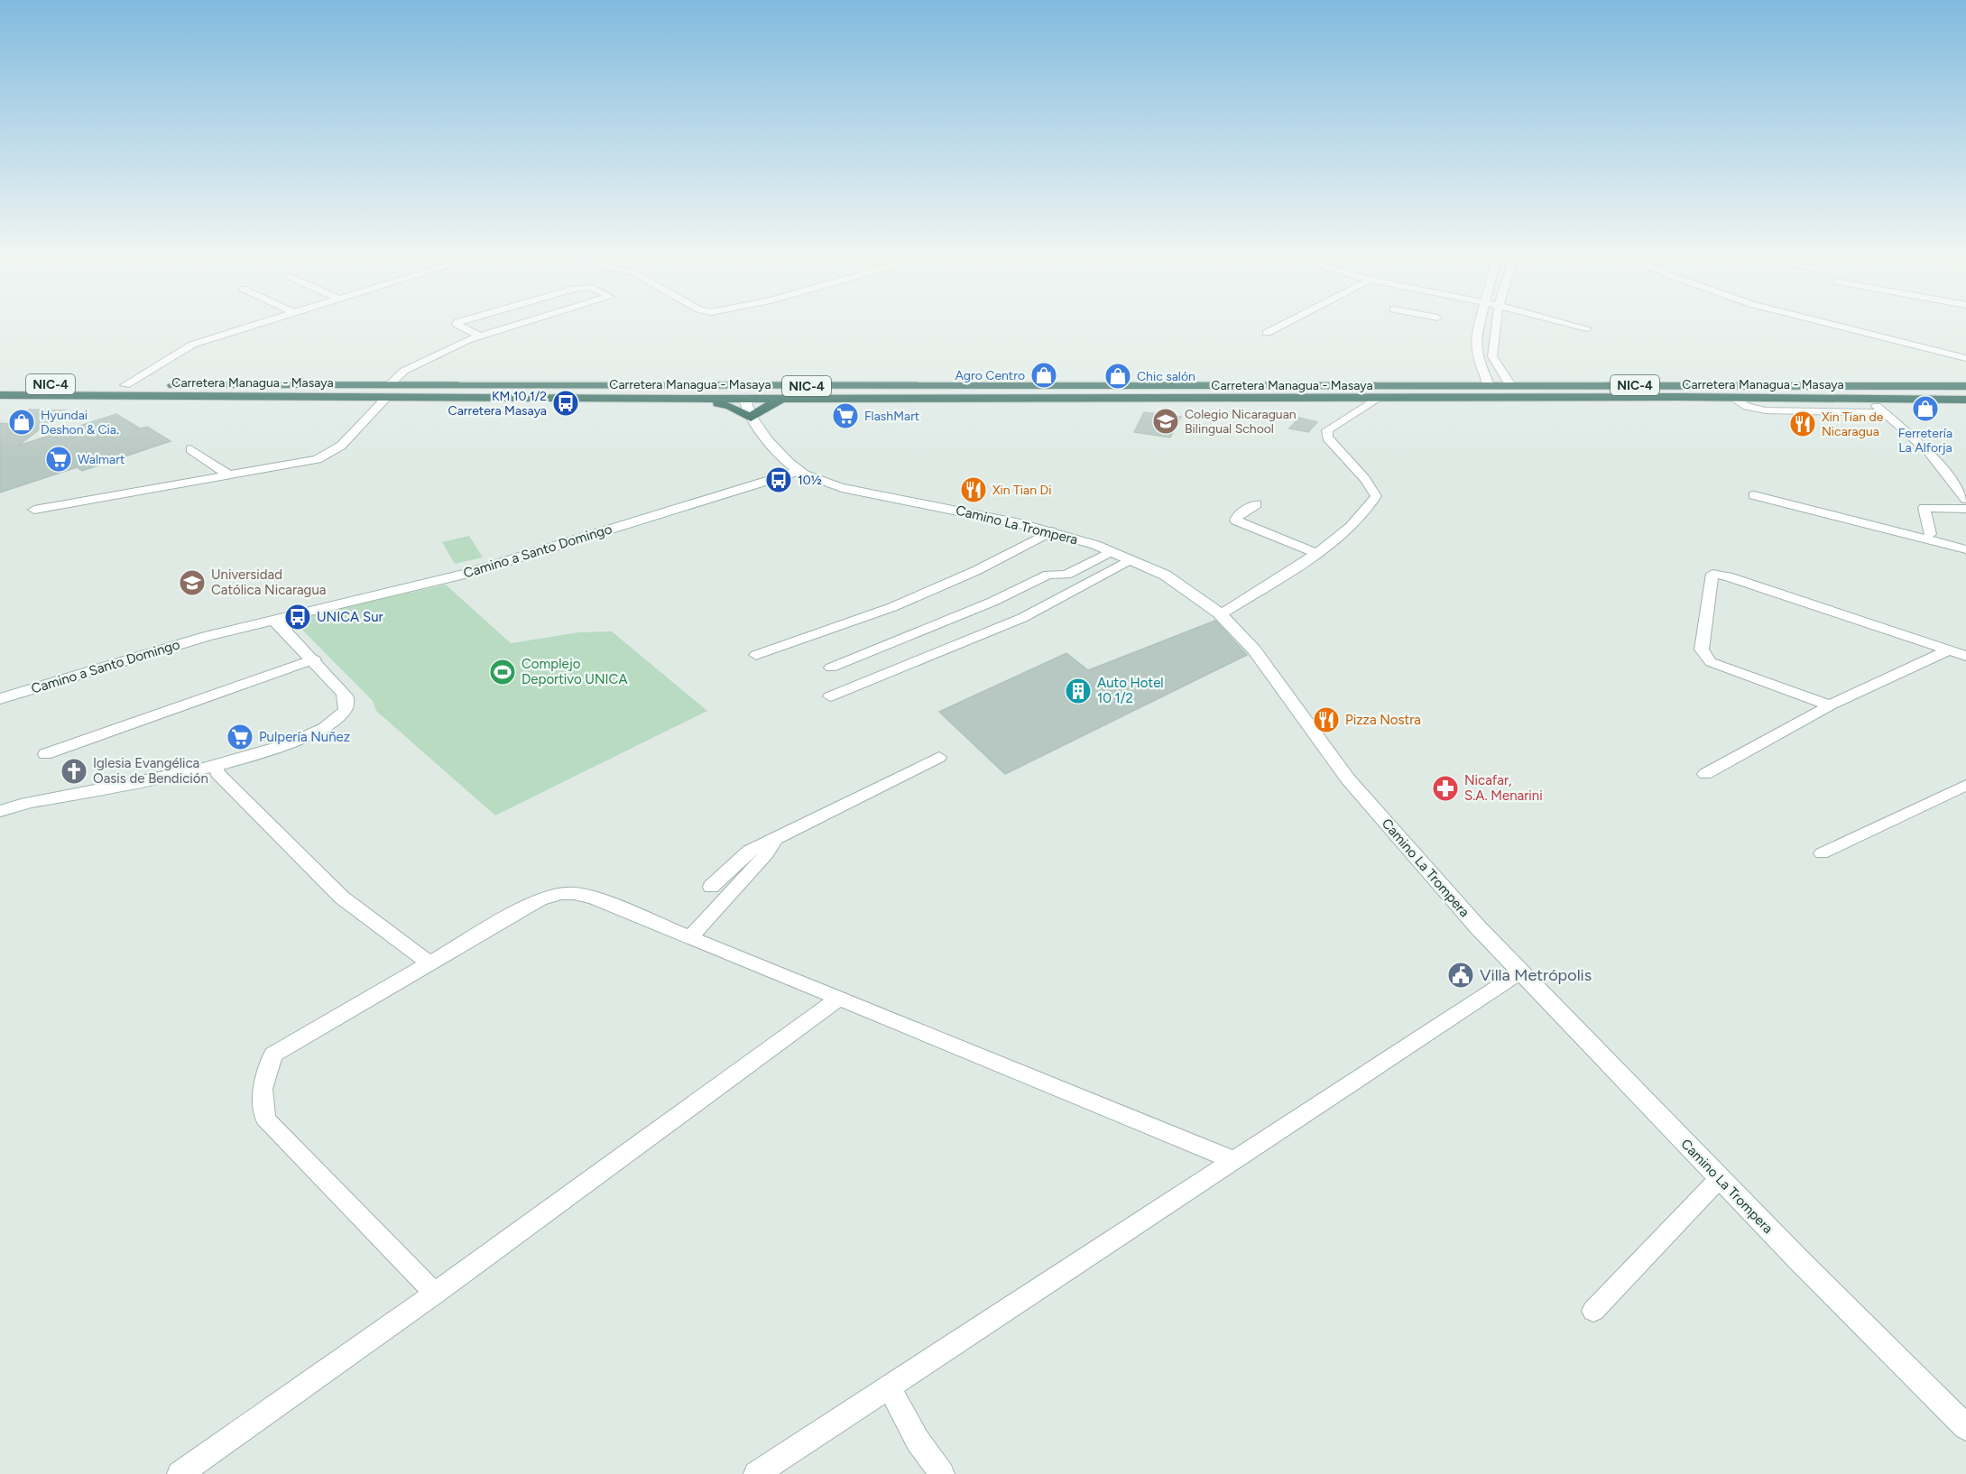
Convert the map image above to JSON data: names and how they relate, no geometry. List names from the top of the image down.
{
  "streets": {
    "highway": ["Carretera Managua - Masaya", "NIC-4"],
    "street": ["Camino La Trompera", "Camino a Santo Domingo"]
  },
  "crossings": [
    ["Camino La Trompera", "Camino a Santo Domingo"]
  ],
  "places": {
    "shop": [
      "Agro Centro",
      "Chic salón",
      "Ferretería La Alforja",
      "Hyundai Deshon & Cia."
    ],
    "bus stop": ["KM 10 1/2 Carretera Masaya", "10½", "UNICA Sur"],
    "supermarket": ["FlashMart", "Walmart", "Pulpería Nuñez"],
    "school or university": ["Colegio Nicaraguan Bilingual School", "Universidad Católica Nicaragua"],
    "restaurant": ["Xin Tian de Nicaragua", "Xin Tian Di", "Pizza Nostra"],
    "sports": ["Complejo Deportivo UNICA"],
    "building": ["Auto Hotel 10 1/2"],
    "church": ["Iglesia Evangélica Oasis de Bendición"],
    "pharmacy": ["Nicafar, S.A. Menarini"],
    "public building": ["Villa Metrópolis"]
  }
}
